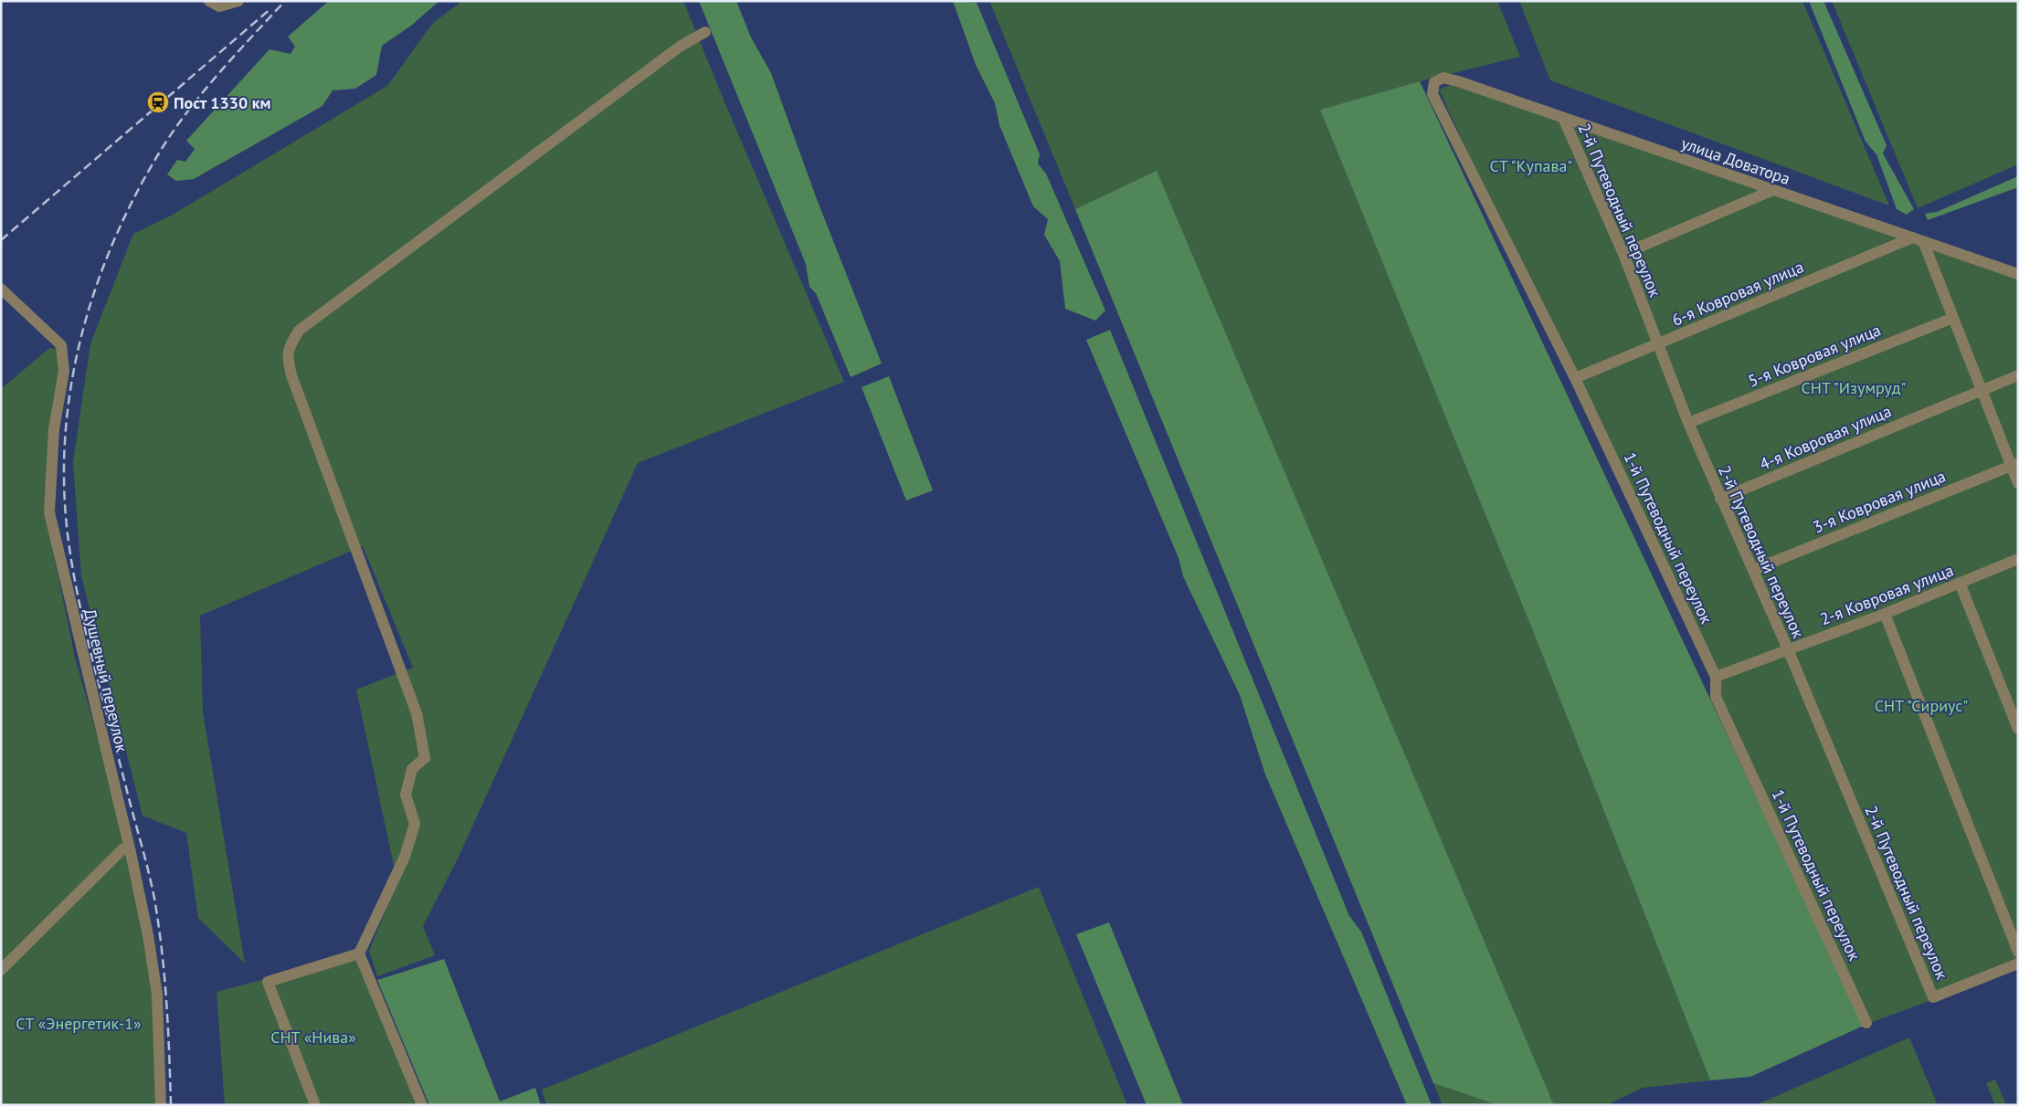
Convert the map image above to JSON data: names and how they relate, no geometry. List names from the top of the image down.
{
  "streets": {
    "street": [
      "улица Доватора",
      "2-й Путеводный переулок",
      "6-я Ковровая улица",
      "5-я Ковровая улица",
      "4-я Ковровая улица",
      "3-я Ковровая улица",
      "1-й Путеводный переулок",
      "2-я Ковровая улица",
      "Душевный переулок"
    ]
  },
  "crossings": [
    ["улица Доватора", "2-й Путеводный переулок"],
    ["улица Доватора", "6-я Ковровая улица"],
    ["улица Доватора", "1-й Путеводный переулок"],
    ["2-й Путеводный переулок", "6-я Ковровая улица"],
    ["2-й Путеводный переулок", "5-я Ковровая улица"],
    ["2-й Путеводный переулок", "4-я Ковровая улица"],
    ["2-й Путеводный переулок", "3-я Ковровая улица"],
    ["2-й Путеводный переулок", "2-я Ковровая улица"],
    ["6-я Ковровая улица", "1-й Путеводный переулок"],
    ["1-й Путеводный переулок", "2-я Ковровая улица"]
  ],
  "parks": [
    "СТ \"Купава\"",
    "СНТ \"Изумруд\"",
    "СНТ \"Сириус\"",
    "СТ «Энергетик-1»",
    "СНТ «Нива»"
  ],
  "places": {
    "station": ["Пост 1330 км"]
  }
}
